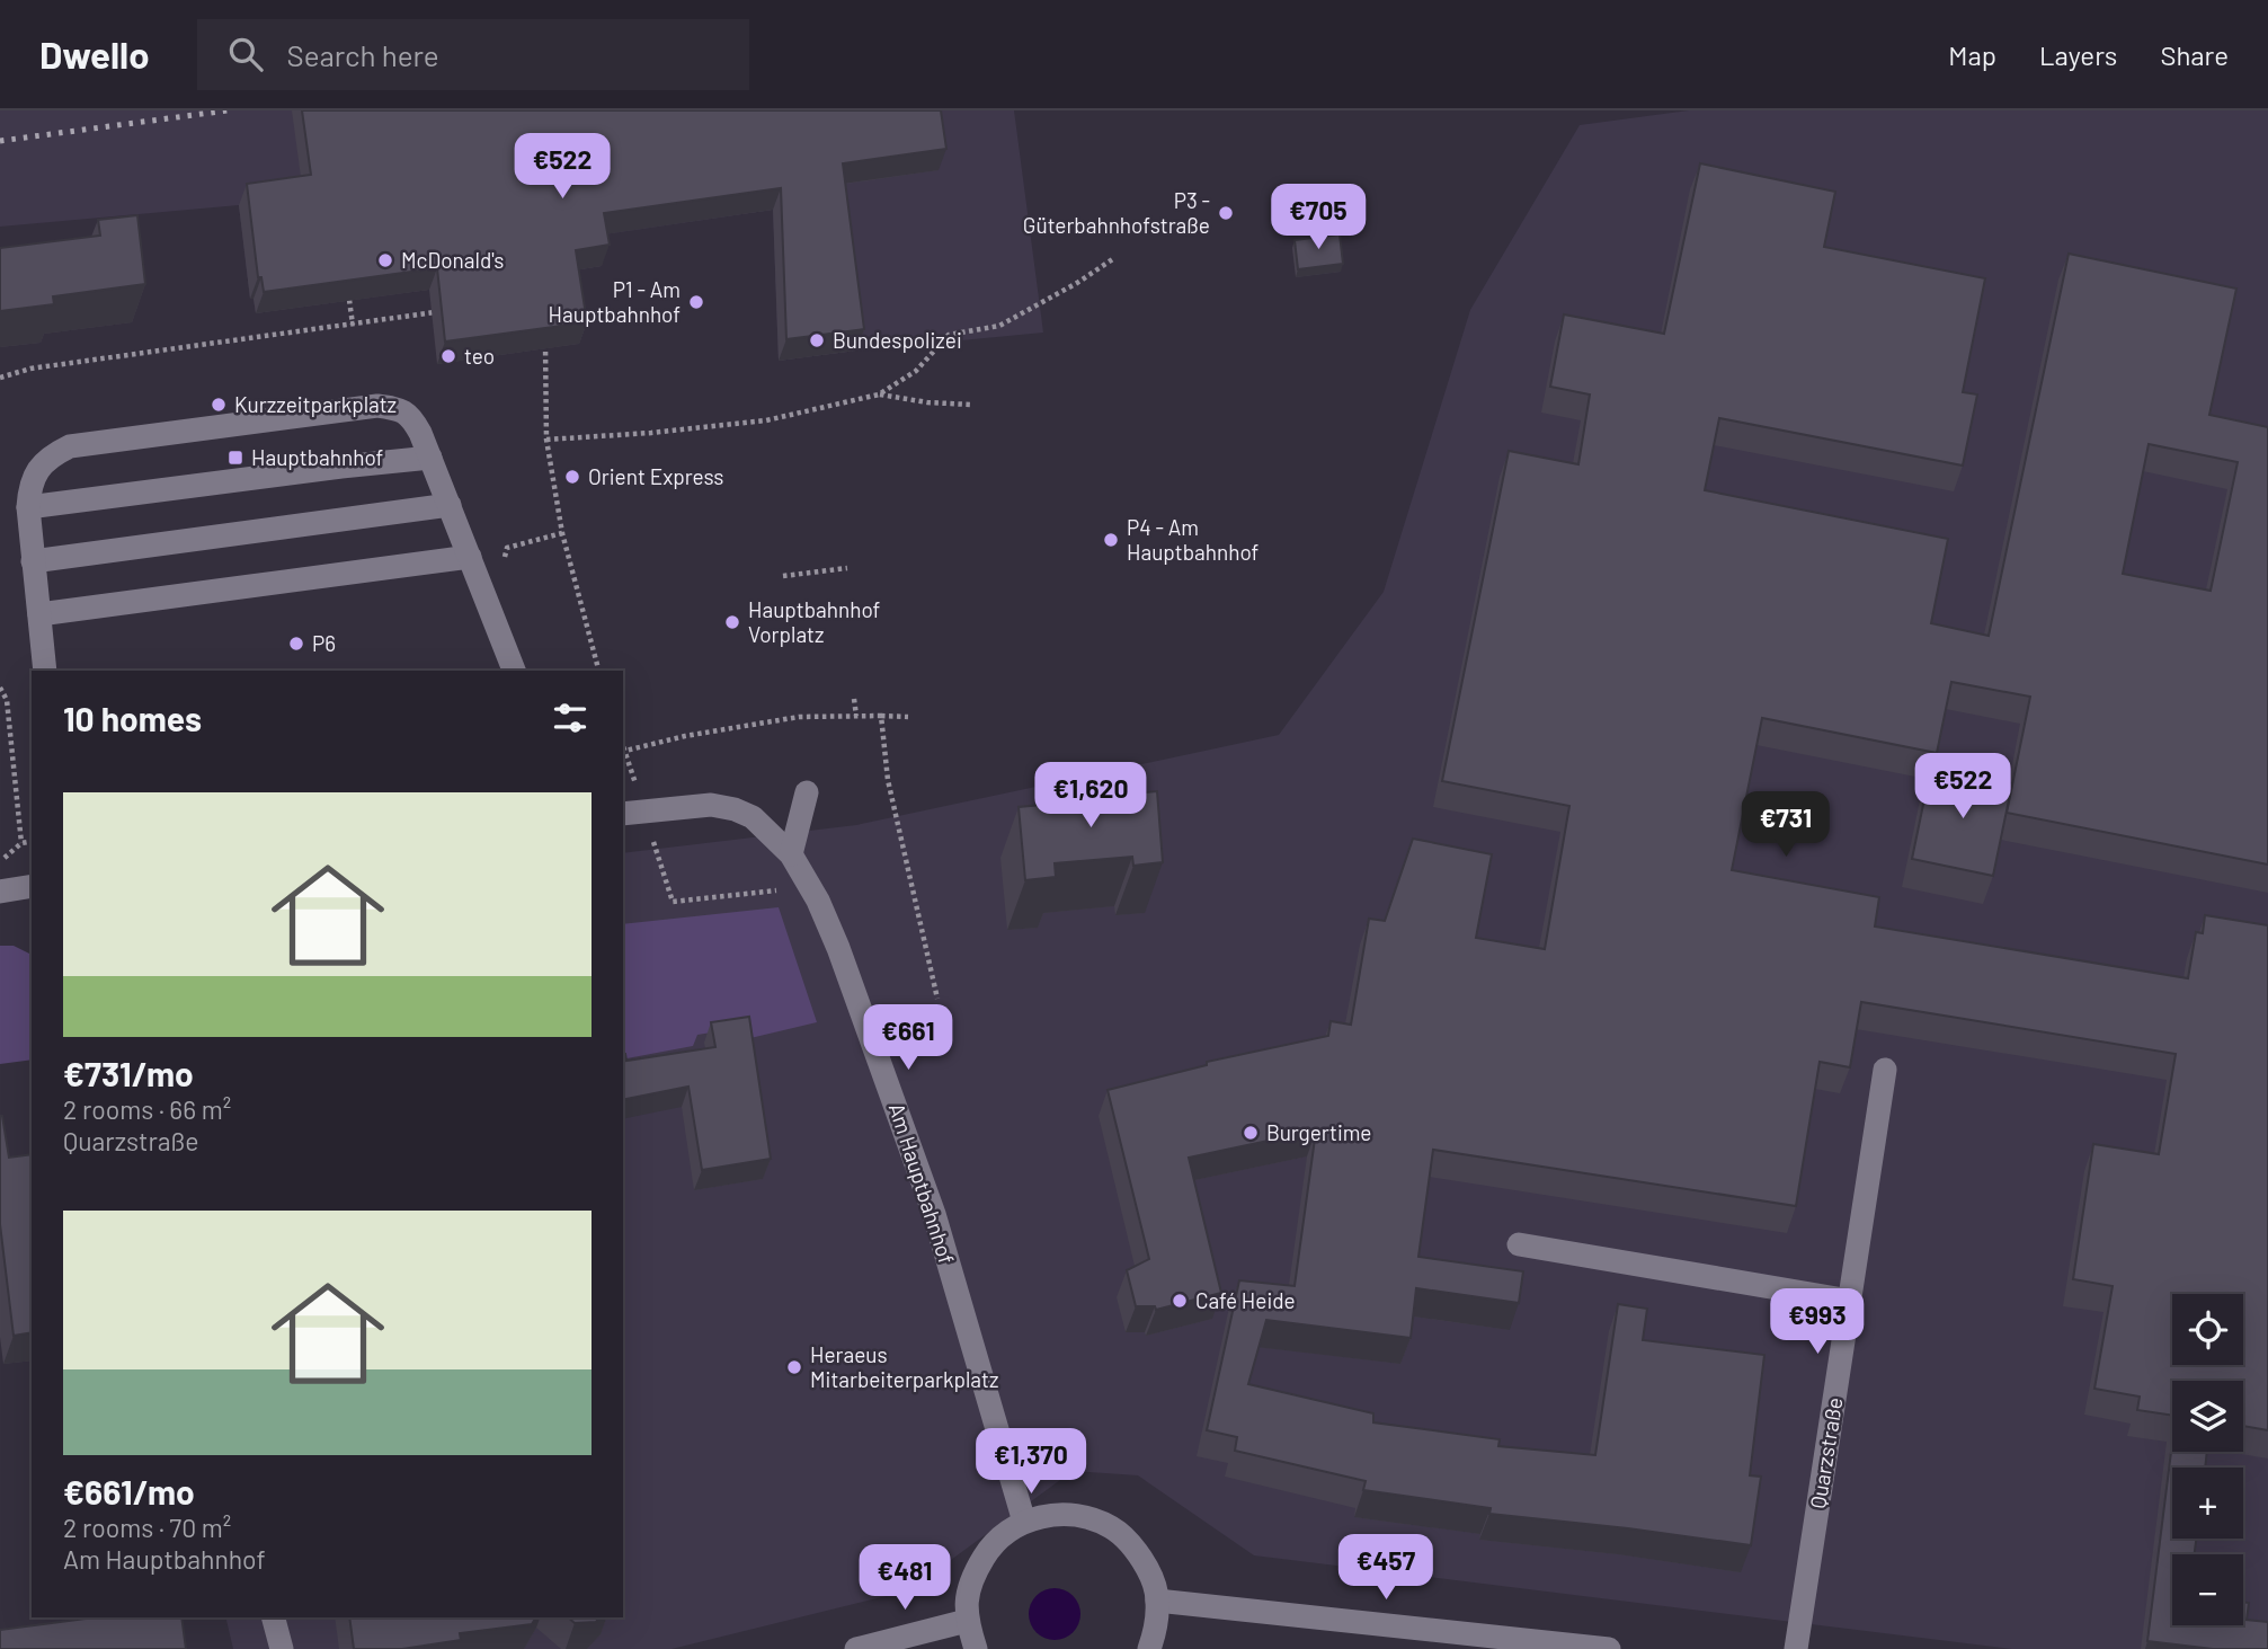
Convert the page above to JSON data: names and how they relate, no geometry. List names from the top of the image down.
{
  "streets": {
    "street": ["Am Hauptbahnhof", "Quarzstraße"]
  },
  "places": {
    "other": [
      "P3 - Güterbahnhofstraße",
      "McDonald's",
      "P1 - Am Hauptbahnhof",
      "Bundespolizei",
      "teo",
      "Kurzzeitparkplatz",
      "Orient Express",
      "P4 - Am Hauptbahnhof",
      "Hauptbahnhof Vorplatz",
      "P6",
      "Burgertime",
      "Café Heide",
      "Heraeus Mitarbeiterparkplatz"
    ],
    "transit": ["Hauptbahnhof"]
  },
  "page": {
    "header": "Dwello",
    "search": "Search here",
    "nav": ["Map", "Layers", "Share"],
    "price": [
      "€522",
      "€705",
      "€522",
      "€1,620",
      "€731",
      "€661",
      "€993",
      "€1,370",
      "€457",
      "€481"
    ],
    "heading": "10 homes",
    "list": [
      {
        "name": "€731/mo",
        "note": "2 rooms · 66 m² · Quarzstraße"
      },
      {
        "name": "€661/mo",
        "note": "2 rooms · 70 m² · Am Hauptbahnhof"
      }
    ],
    "map_buttons": ["+", "−"]
  }
}
